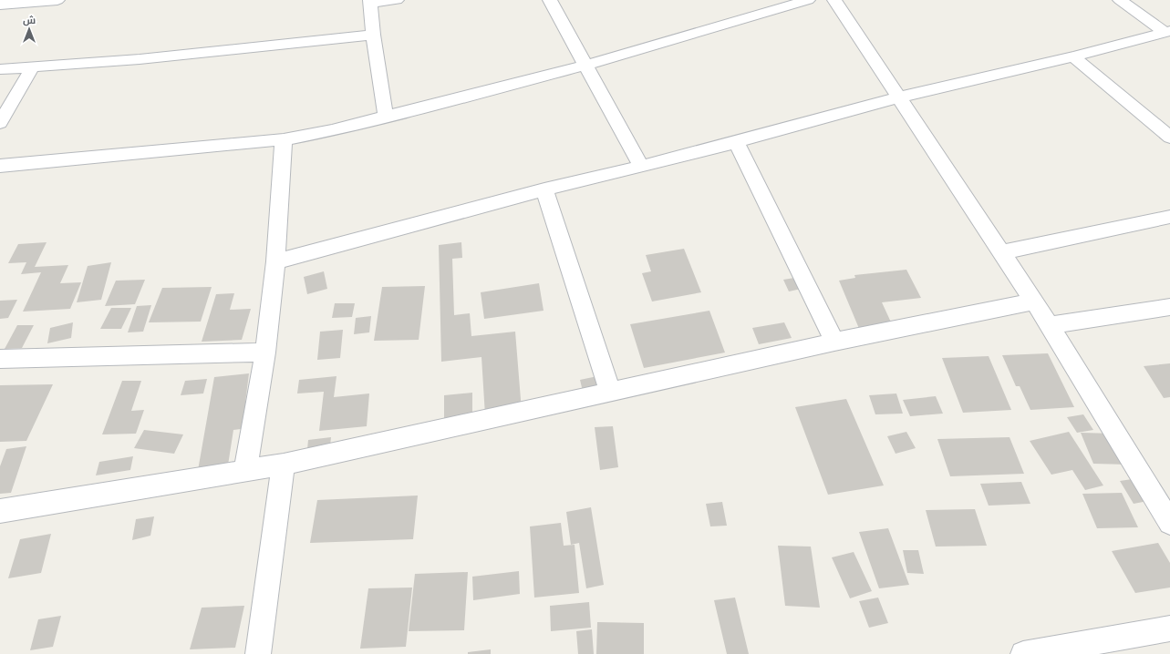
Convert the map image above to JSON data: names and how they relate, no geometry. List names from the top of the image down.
{
  "north": "top"
}
